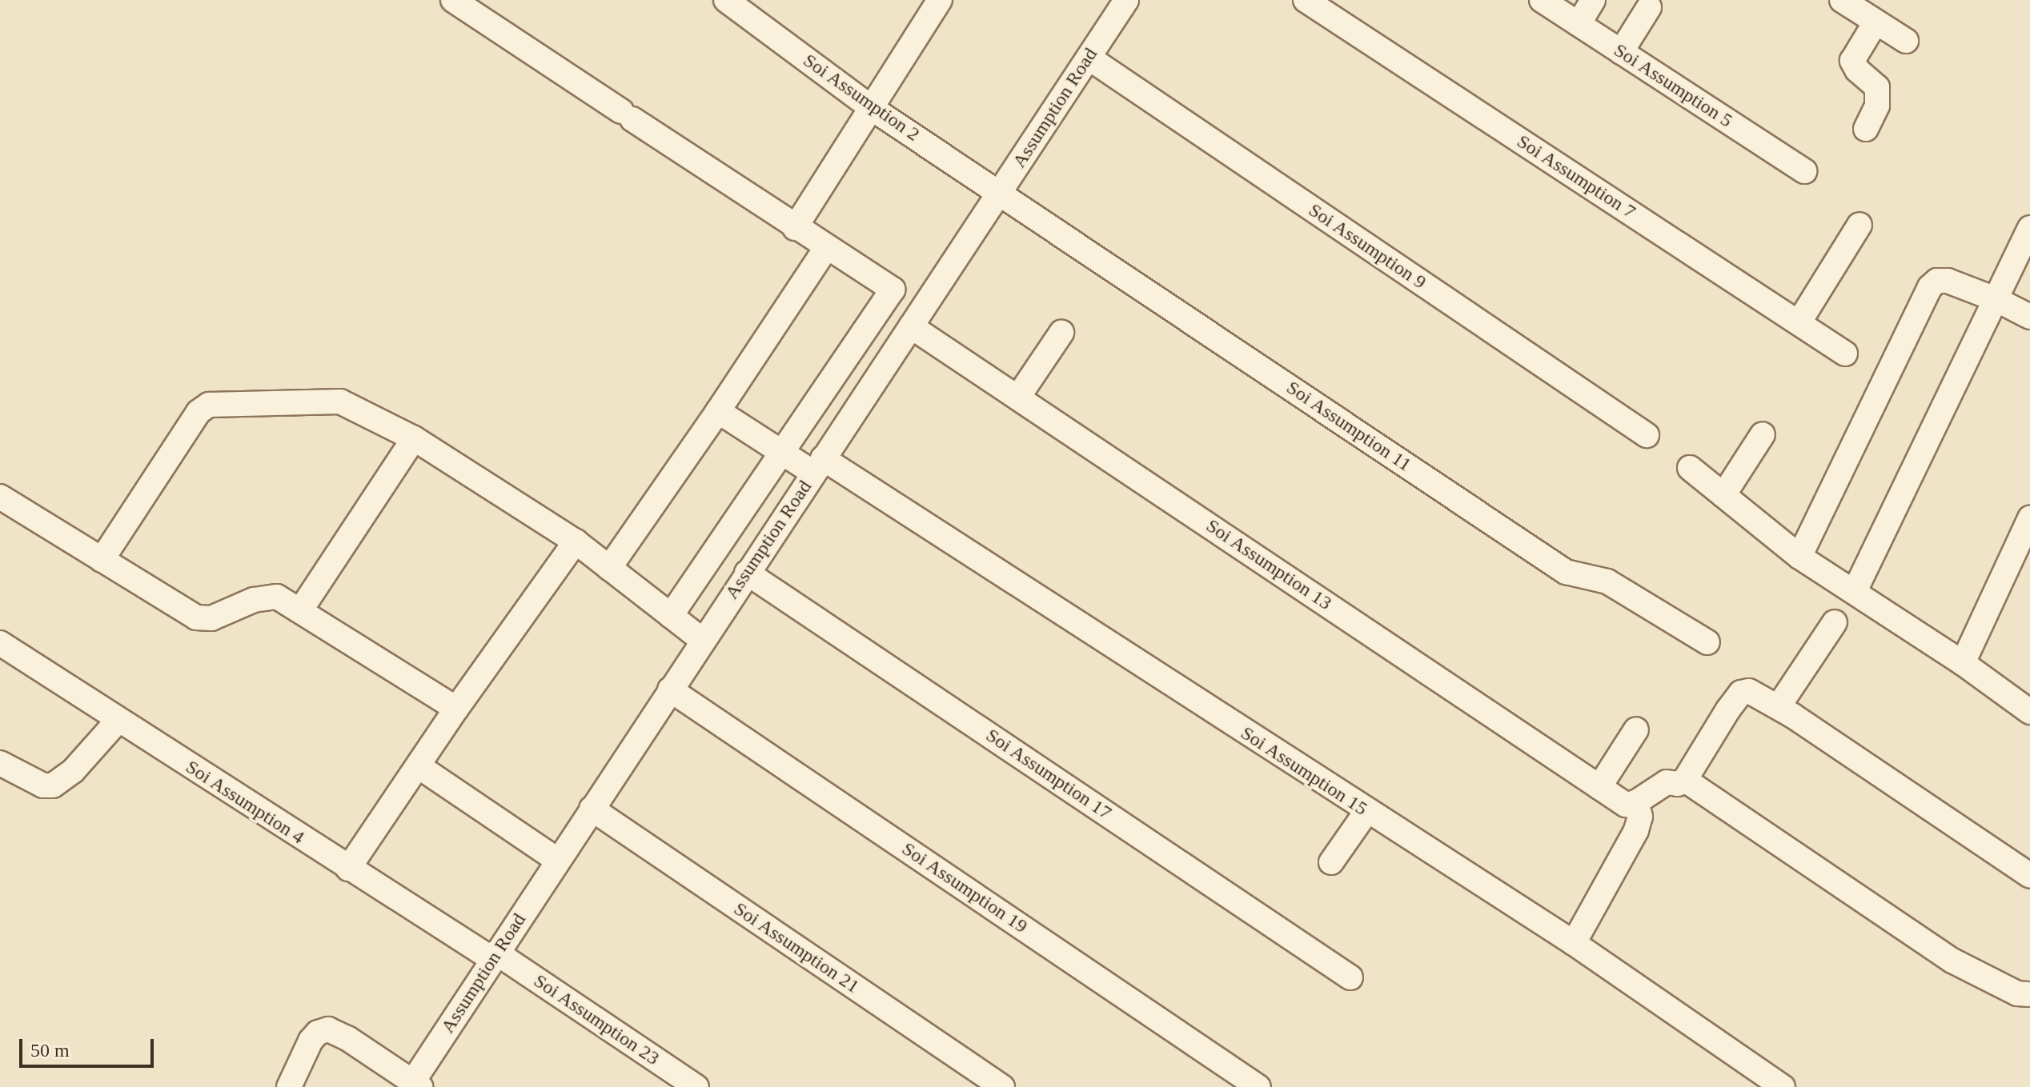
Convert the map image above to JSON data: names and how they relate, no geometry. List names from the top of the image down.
{
  "streets": {
    "street": [
      "Soi Assumption 5",
      "Soi Assumption 2",
      "Assumption Road",
      "Soi Assumption 7",
      "Soi Assumption 9",
      "Soi Assumption 11",
      "Soi Assumption 13",
      "Soi Assumption 15",
      "Soi Assumption 17",
      "Soi Assumption 4",
      "Soi Assumption 19",
      "Soi Assumption 21",
      "Soi Assumption 23"
    ]
  },
  "crossings": [
    ["Soi Assumption 2", "Assumption Road"],
    ["Soi Assumption 2", "Soi Assumption 11"],
    ["Assumption Road", "Soi Assumption 9"],
    ["Assumption Road", "Soi Assumption 11"],
    ["Assumption Road", "Soi Assumption 13"],
    ["Assumption Road", "Soi Assumption 15"],
    ["Assumption Road", "Soi Assumption 17"],
    ["Assumption Road", "Soi Assumption 4"],
    ["Assumption Road", "Soi Assumption 19"],
    ["Assumption Road", "Soi Assumption 21"],
    ["Assumption Road", "Soi Assumption 23"],
    ["Soi Assumption 4", "Soi Assumption 23"]
  ],
  "scale_bar": "50 m"
}
